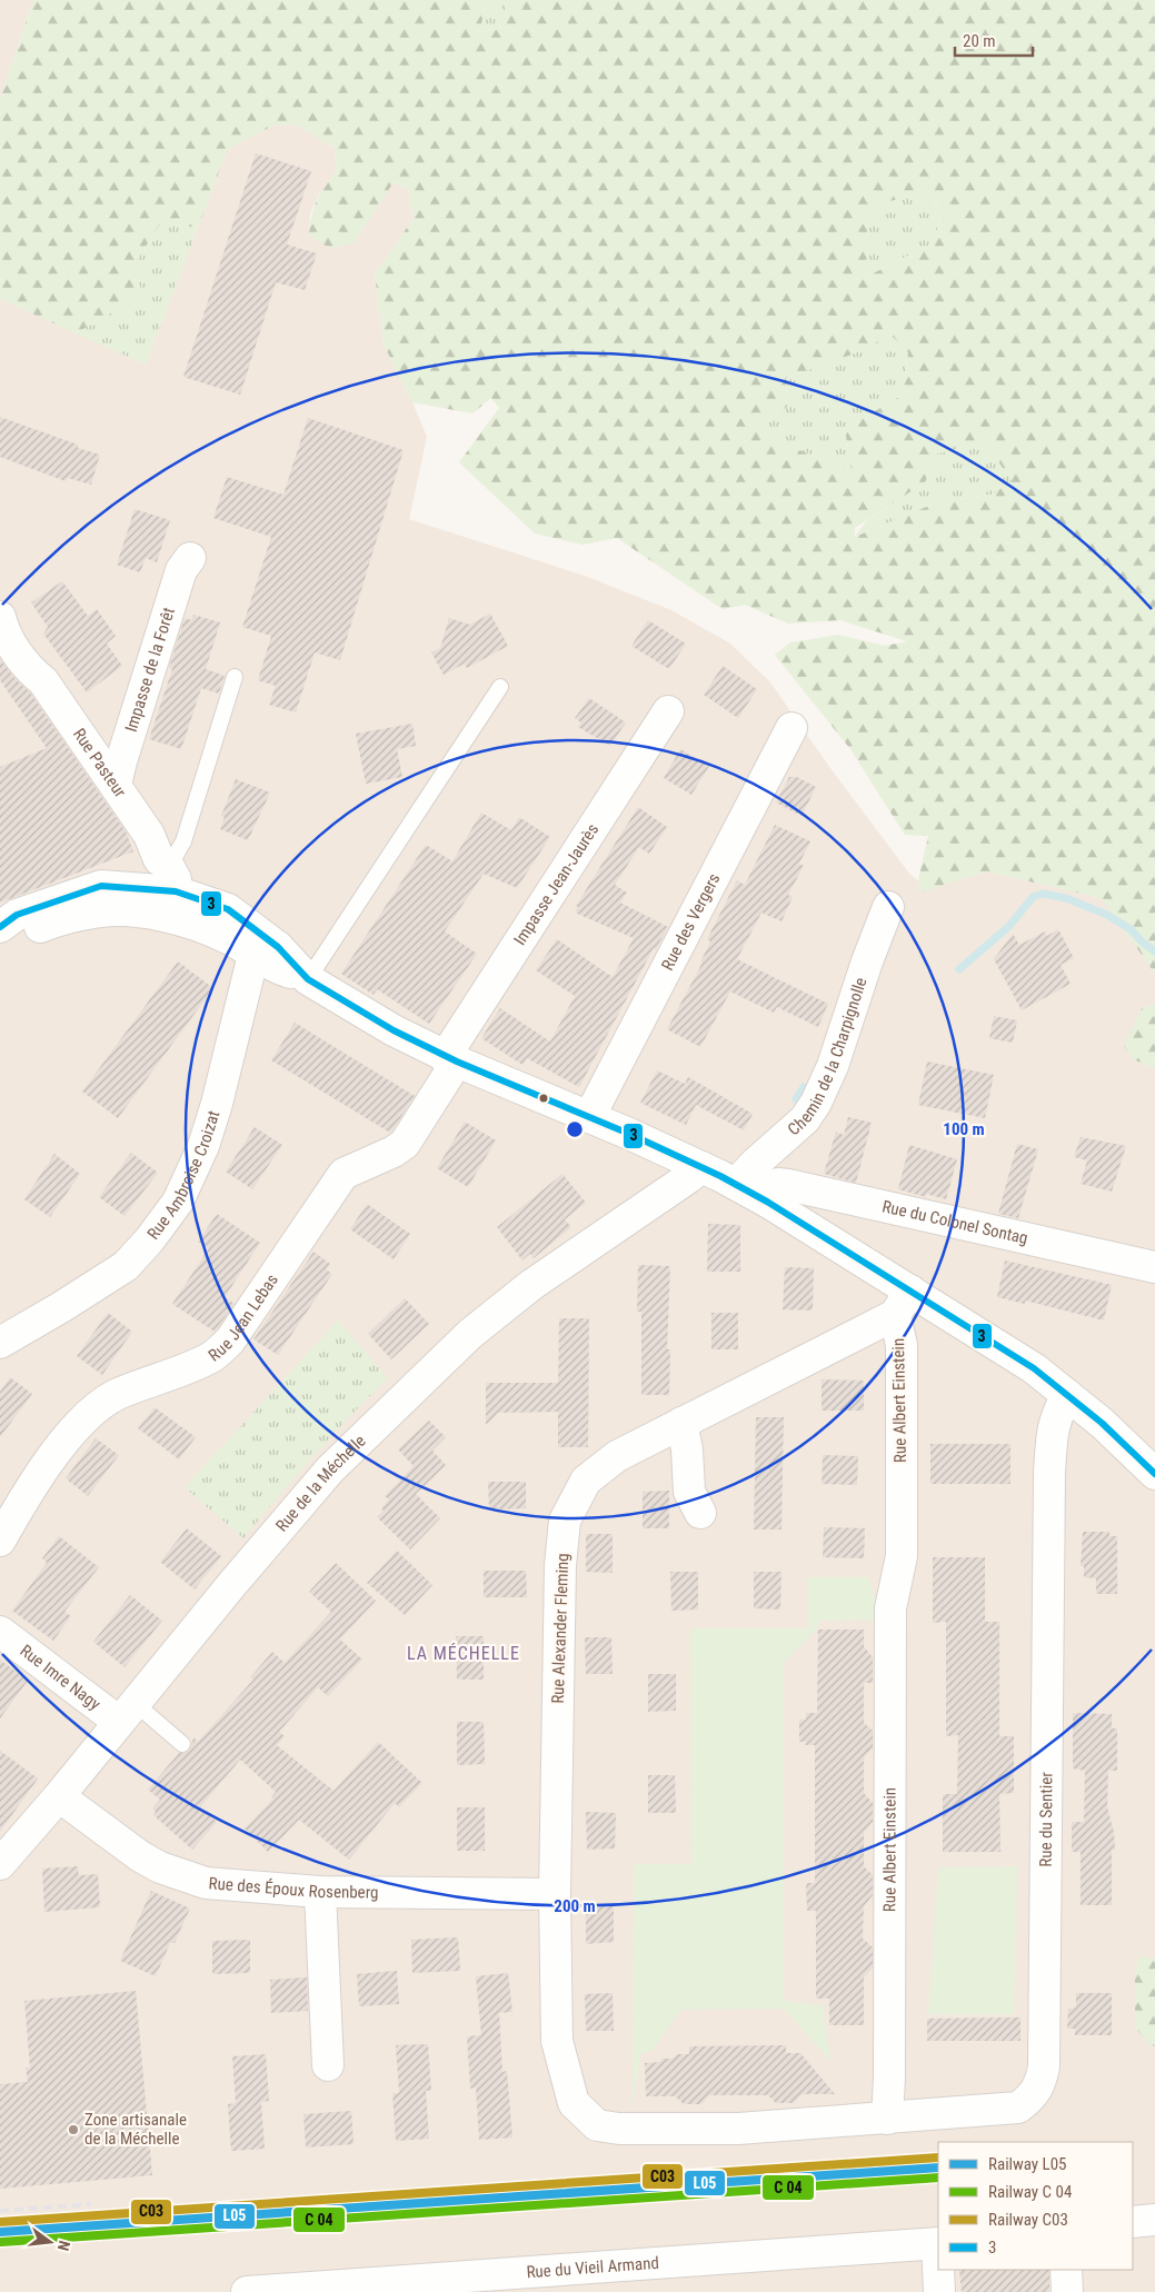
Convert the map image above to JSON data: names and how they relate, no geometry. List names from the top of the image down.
{
  "streets": {
    "street": [
      "Impasse de la Forêt",
      "Rue Pasteur",
      "Impasse Jean-Jaurès",
      "Rue des Vergers",
      "Chemin de la Charpignolle",
      "Rue Ambroise Croizat",
      "Rue du Colonel Sontag",
      "Rue Jean Lebas",
      "Rue Albert Einstein",
      "Rue de la Méchelle",
      "Rue Alexander Fleming",
      "Rue Imre Nagy",
      "Rue du Sentier",
      "Rue des Époux Rosenberg",
      "Rue du Vieil Armand"
    ]
  },
  "crossings": [
    ["Impasse de la Forêt", "Rue Pasteur"],
    ["Impasse Jean-Jaurès", "Rue Jean Lebas"],
    ["Rue Albert Einstein", "Rue Alexander Fleming"],
    ["Rue Albert Einstein", "Rue du Sentier"],
    ["Rue de la Méchelle", "Rue Imre Nagy"],
    ["Rue de la Méchelle", "Rue des Époux Rosenberg"],
    ["Rue Alexander Fleming", "Rue du Sentier"],
    ["Rue Alexander Fleming", "Rue des Époux Rosenberg"]
  ],
  "districts": ["LA MÉCHELLE"],
  "places": ["Zone artisanale de la Méchelle"],
  "lines": ["transit line 3", "rail line C03", "rail line L05"],
  "legend": [
    "Railway L05",
    "Railway C 04",
    "Railway C03",
    "3"
  ],
  "scale_bar": "20 m",
  "north": "right",
  "rings": ["100 m", "200 m"]
}
